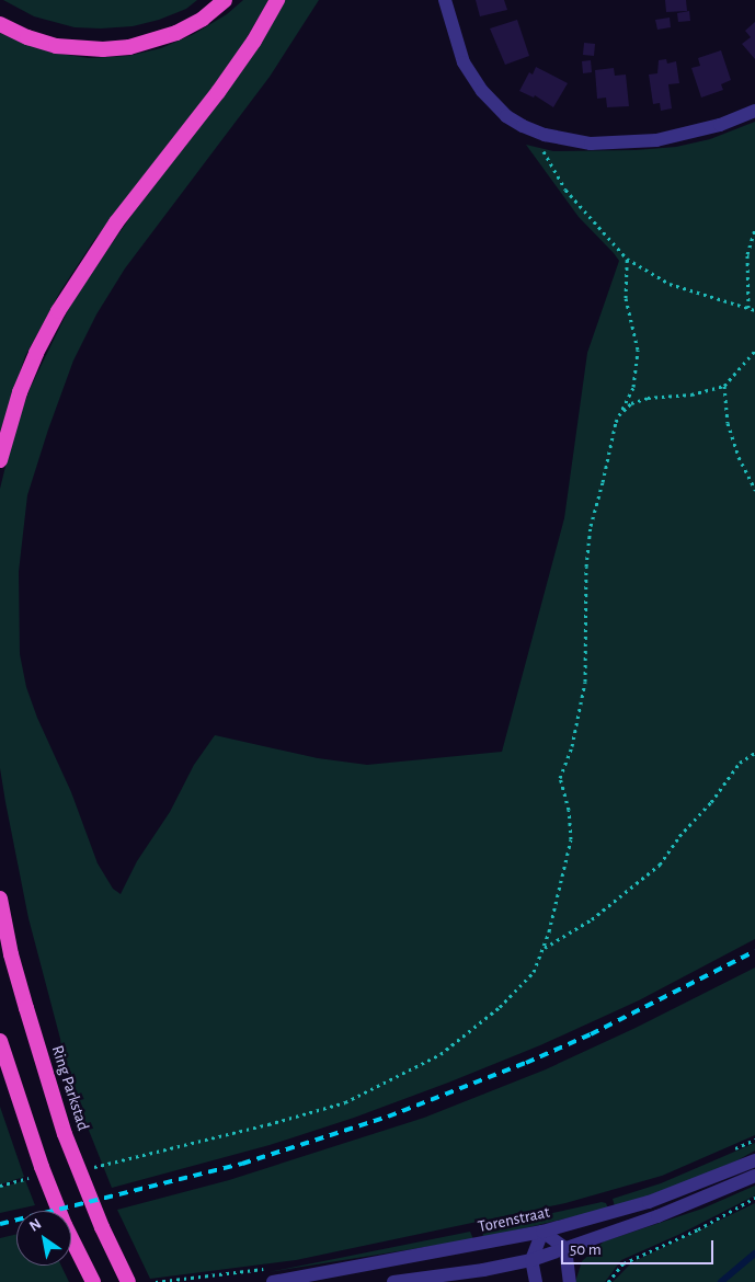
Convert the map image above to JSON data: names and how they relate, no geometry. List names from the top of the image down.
{
  "streets": {
    "highway": ["Ring Parkstad"],
    "street": ["Torenstraat"]
  },
  "scale_bar": "50 m",
  "north": "top left"
}
